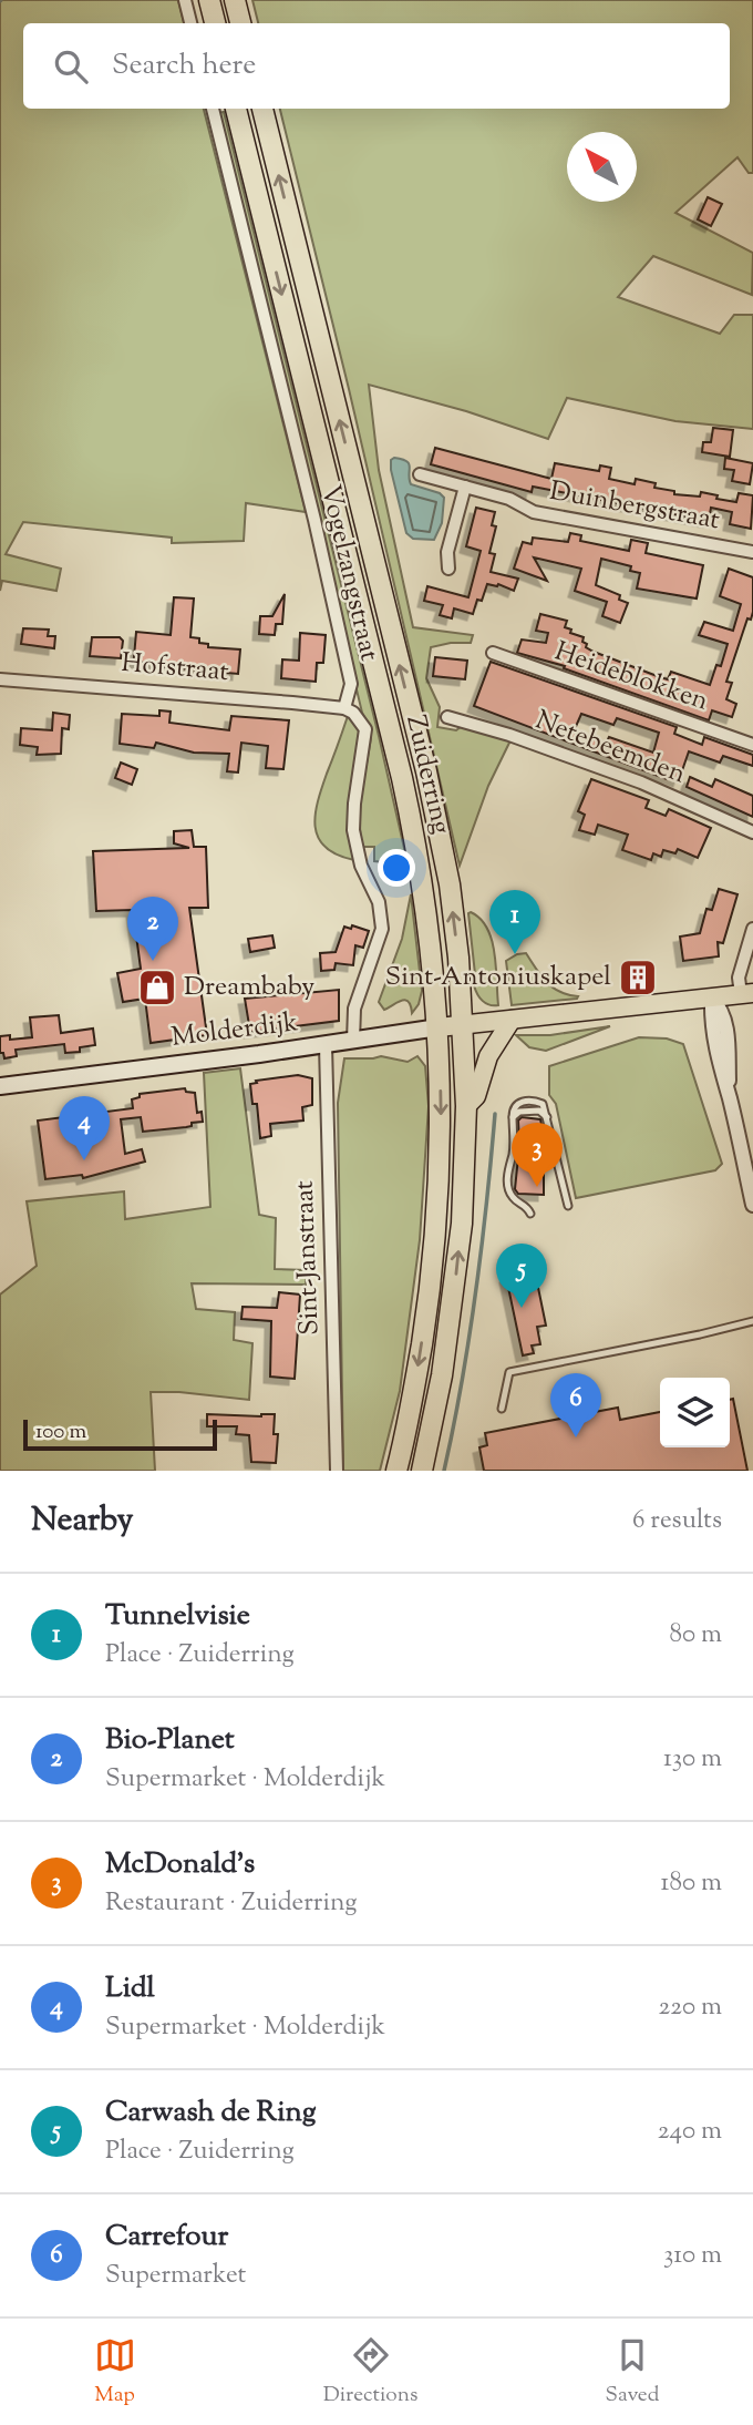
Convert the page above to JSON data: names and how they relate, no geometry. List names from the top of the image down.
{
  "streets": {
    "highway": ["Zuiderring"],
    "main road": ["Molderdijk"],
    "street": [
      "Duinbergstraat",
      "Vogelzangstraat",
      "Hofstraat",
      "Heideblokken",
      "Netebeemden",
      "Sint-Janstraat"
    ]
  },
  "crossings": [
    ["Vogelzangstraat", "Hofstraat"],
    ["Zuiderring", "Molderdijk"],
    ["Molderdijk", "Sint-Janstraat"]
  ],
  "places": {
    "building": ["Sint-Antoniuskapel"],
    "shop": ["Dreambaby"]
  },
  "scale_bar": "100 m",
  "north": "top left",
  "page": {
    "search": "Search here",
    "pins": [
      "1",
      "2",
      "4",
      "3",
      "5",
      "6"
    ],
    "scale": "100 m",
    "heading": ["Nearby", "6 results"],
    "list": [
      {
        "mark": "1",
        "name": "Tunnelvisie",
        "note": "Place · Zuiderring",
        "value": "80 m"
      },
      {
        "mark": "2",
        "name": "Bio-Planet",
        "note": "Supermarket · Molderdijk",
        "value": "130 m"
      },
      {
        "mark": "3",
        "name": "McDonald's",
        "note": "Restaurant · Zuiderring",
        "value": "180 m"
      },
      {
        "mark": "4",
        "name": "Lidl",
        "note": "Supermarket · Molderdijk",
        "value": "220 m"
      },
      {
        "mark": "5",
        "name": "Carwash de Ring",
        "note": "Place · Zuiderring",
        "value": "240 m"
      },
      {
        "mark": "6",
        "name": "Carrefour",
        "note": "Supermarket",
        "value": "310 m"
      }
    ],
    "nav": ["Map", "Directions", "Saved"]
  }
}
